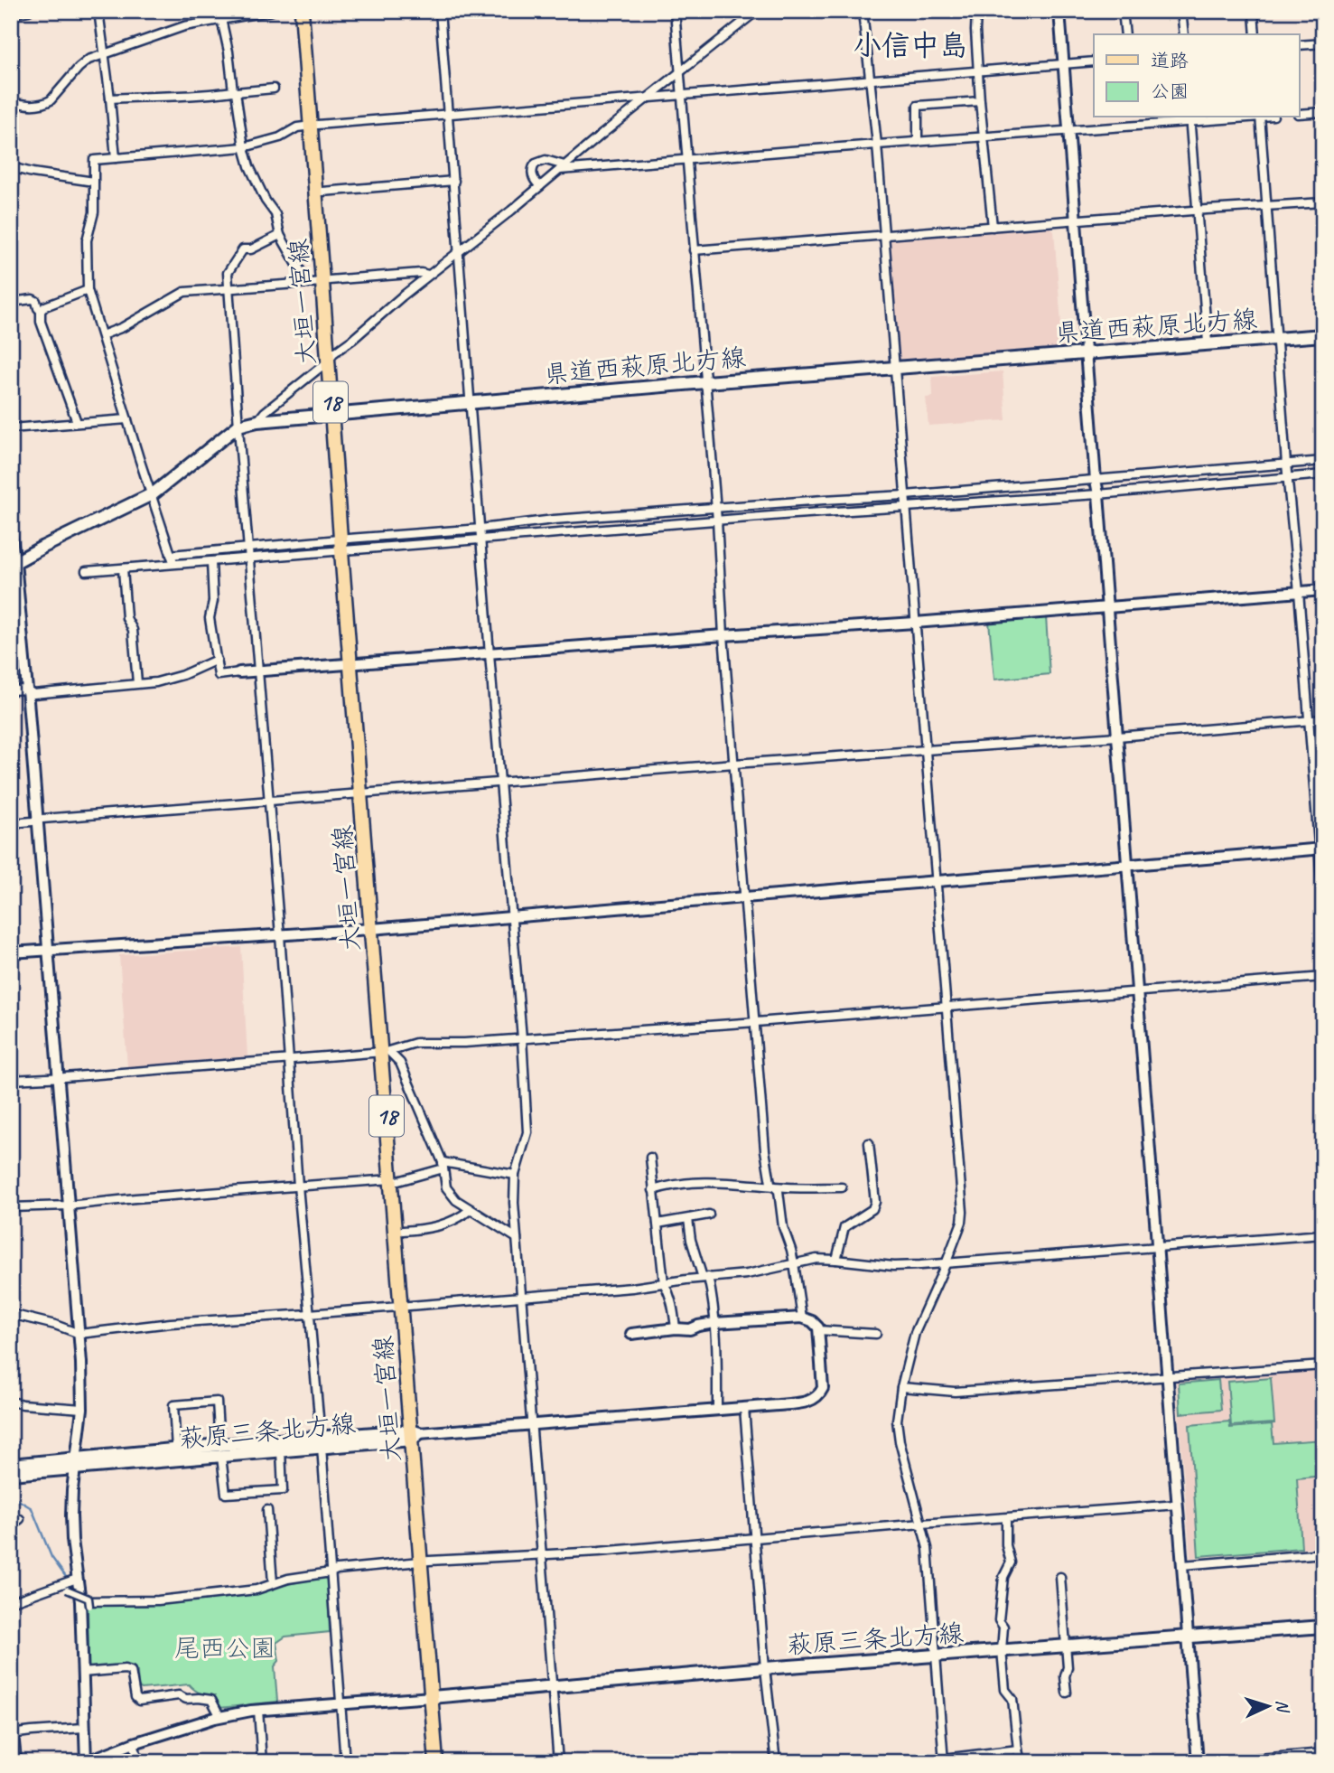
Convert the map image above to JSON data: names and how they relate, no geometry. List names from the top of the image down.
{
  "streets": {
    "main road": [
      "大垣一宮線",
      "県道西萩原北方線",
      "18",
      "萩原三条北方線"
    ]
  },
  "crossings": [
    ["大垣一宮線", "県道西萩原北方線"],
    ["大垣一宮線", "萩原三条北方線"]
  ],
  "districts": ["小信中島"],
  "parks": ["尾西公園"],
  "legend": ["道路", "公園"],
  "north": "right"
}
